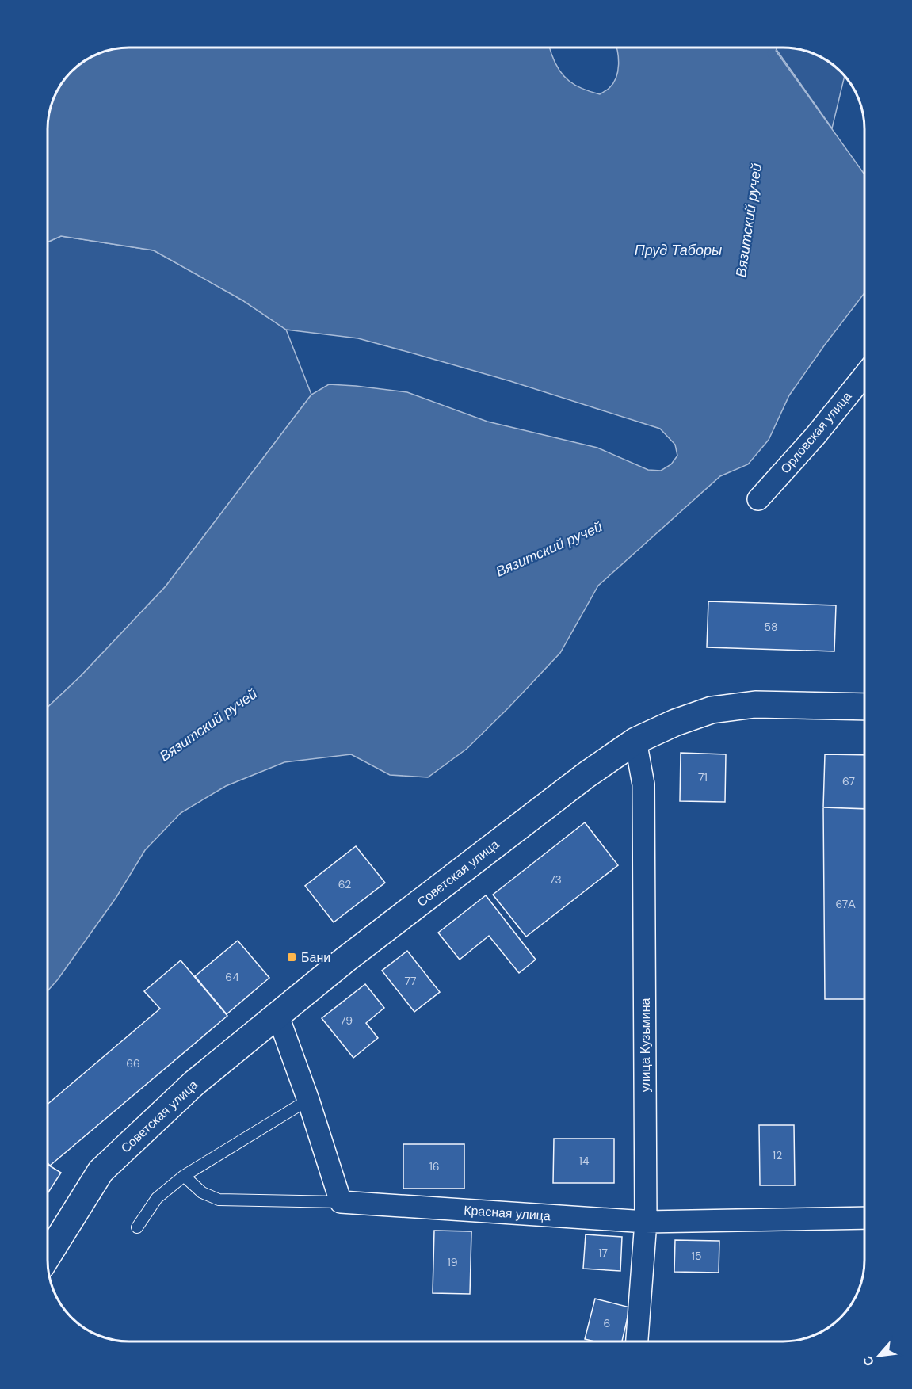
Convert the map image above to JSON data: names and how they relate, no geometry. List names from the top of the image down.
{
  "streets": {
    "main road": ["Советская улица"],
    "street": ["Орловская улица", "улица Кузьмина", "Красная улица"]
  },
  "crossings": [
    ["Советская улица", "улица Кузьмина"],
    ["улица Кузьмина", "Красная улица"]
  ],
  "water": ["Вязитский ручей", "Пруд Таборы"],
  "places": {
    "transit": ["Бани"]
  },
  "house_numbers": [
    "58",
    "71",
    "67",
    "73",
    "62",
    "67А",
    "64",
    "77",
    "79",
    "66",
    "12",
    "14",
    "16",
    "17",
    "15",
    "19",
    "6"
  ],
  "north": "bottom left"
}
